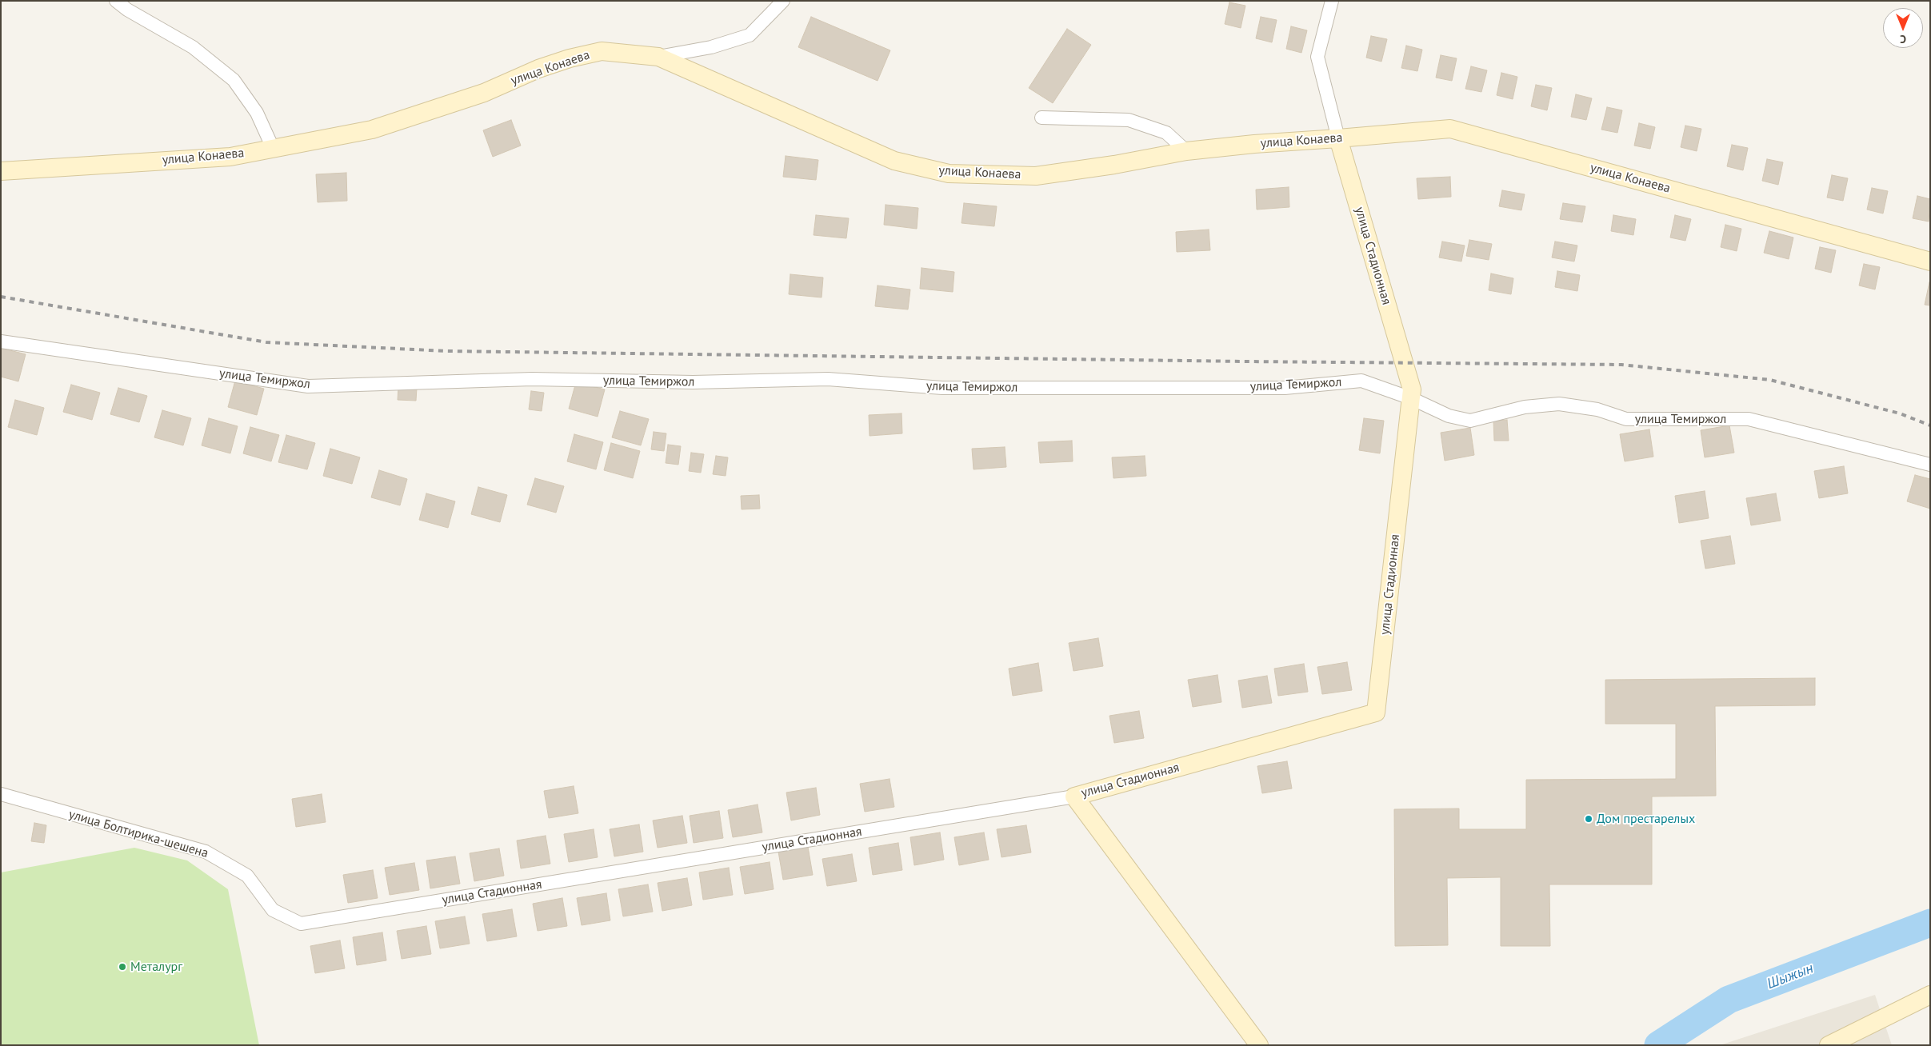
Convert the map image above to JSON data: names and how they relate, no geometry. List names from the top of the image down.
{
  "streets": {
    "street": [
      "улица Конаева",
      "улица Стадионная",
      "улица Темиржол",
      "улица Болтирика-шешена"
    ]
  },
  "crossings": [
    ["улица Конаева", "улица Стадионная"],
    ["улица Стадионная", "улица Темиржол"],
    ["улица Стадионная", "улица Болтирика-шешена"]
  ],
  "water": ["Шыжын"],
  "places": ["Дом престарелых", "Металург"],
  "north": "bottom"
}
